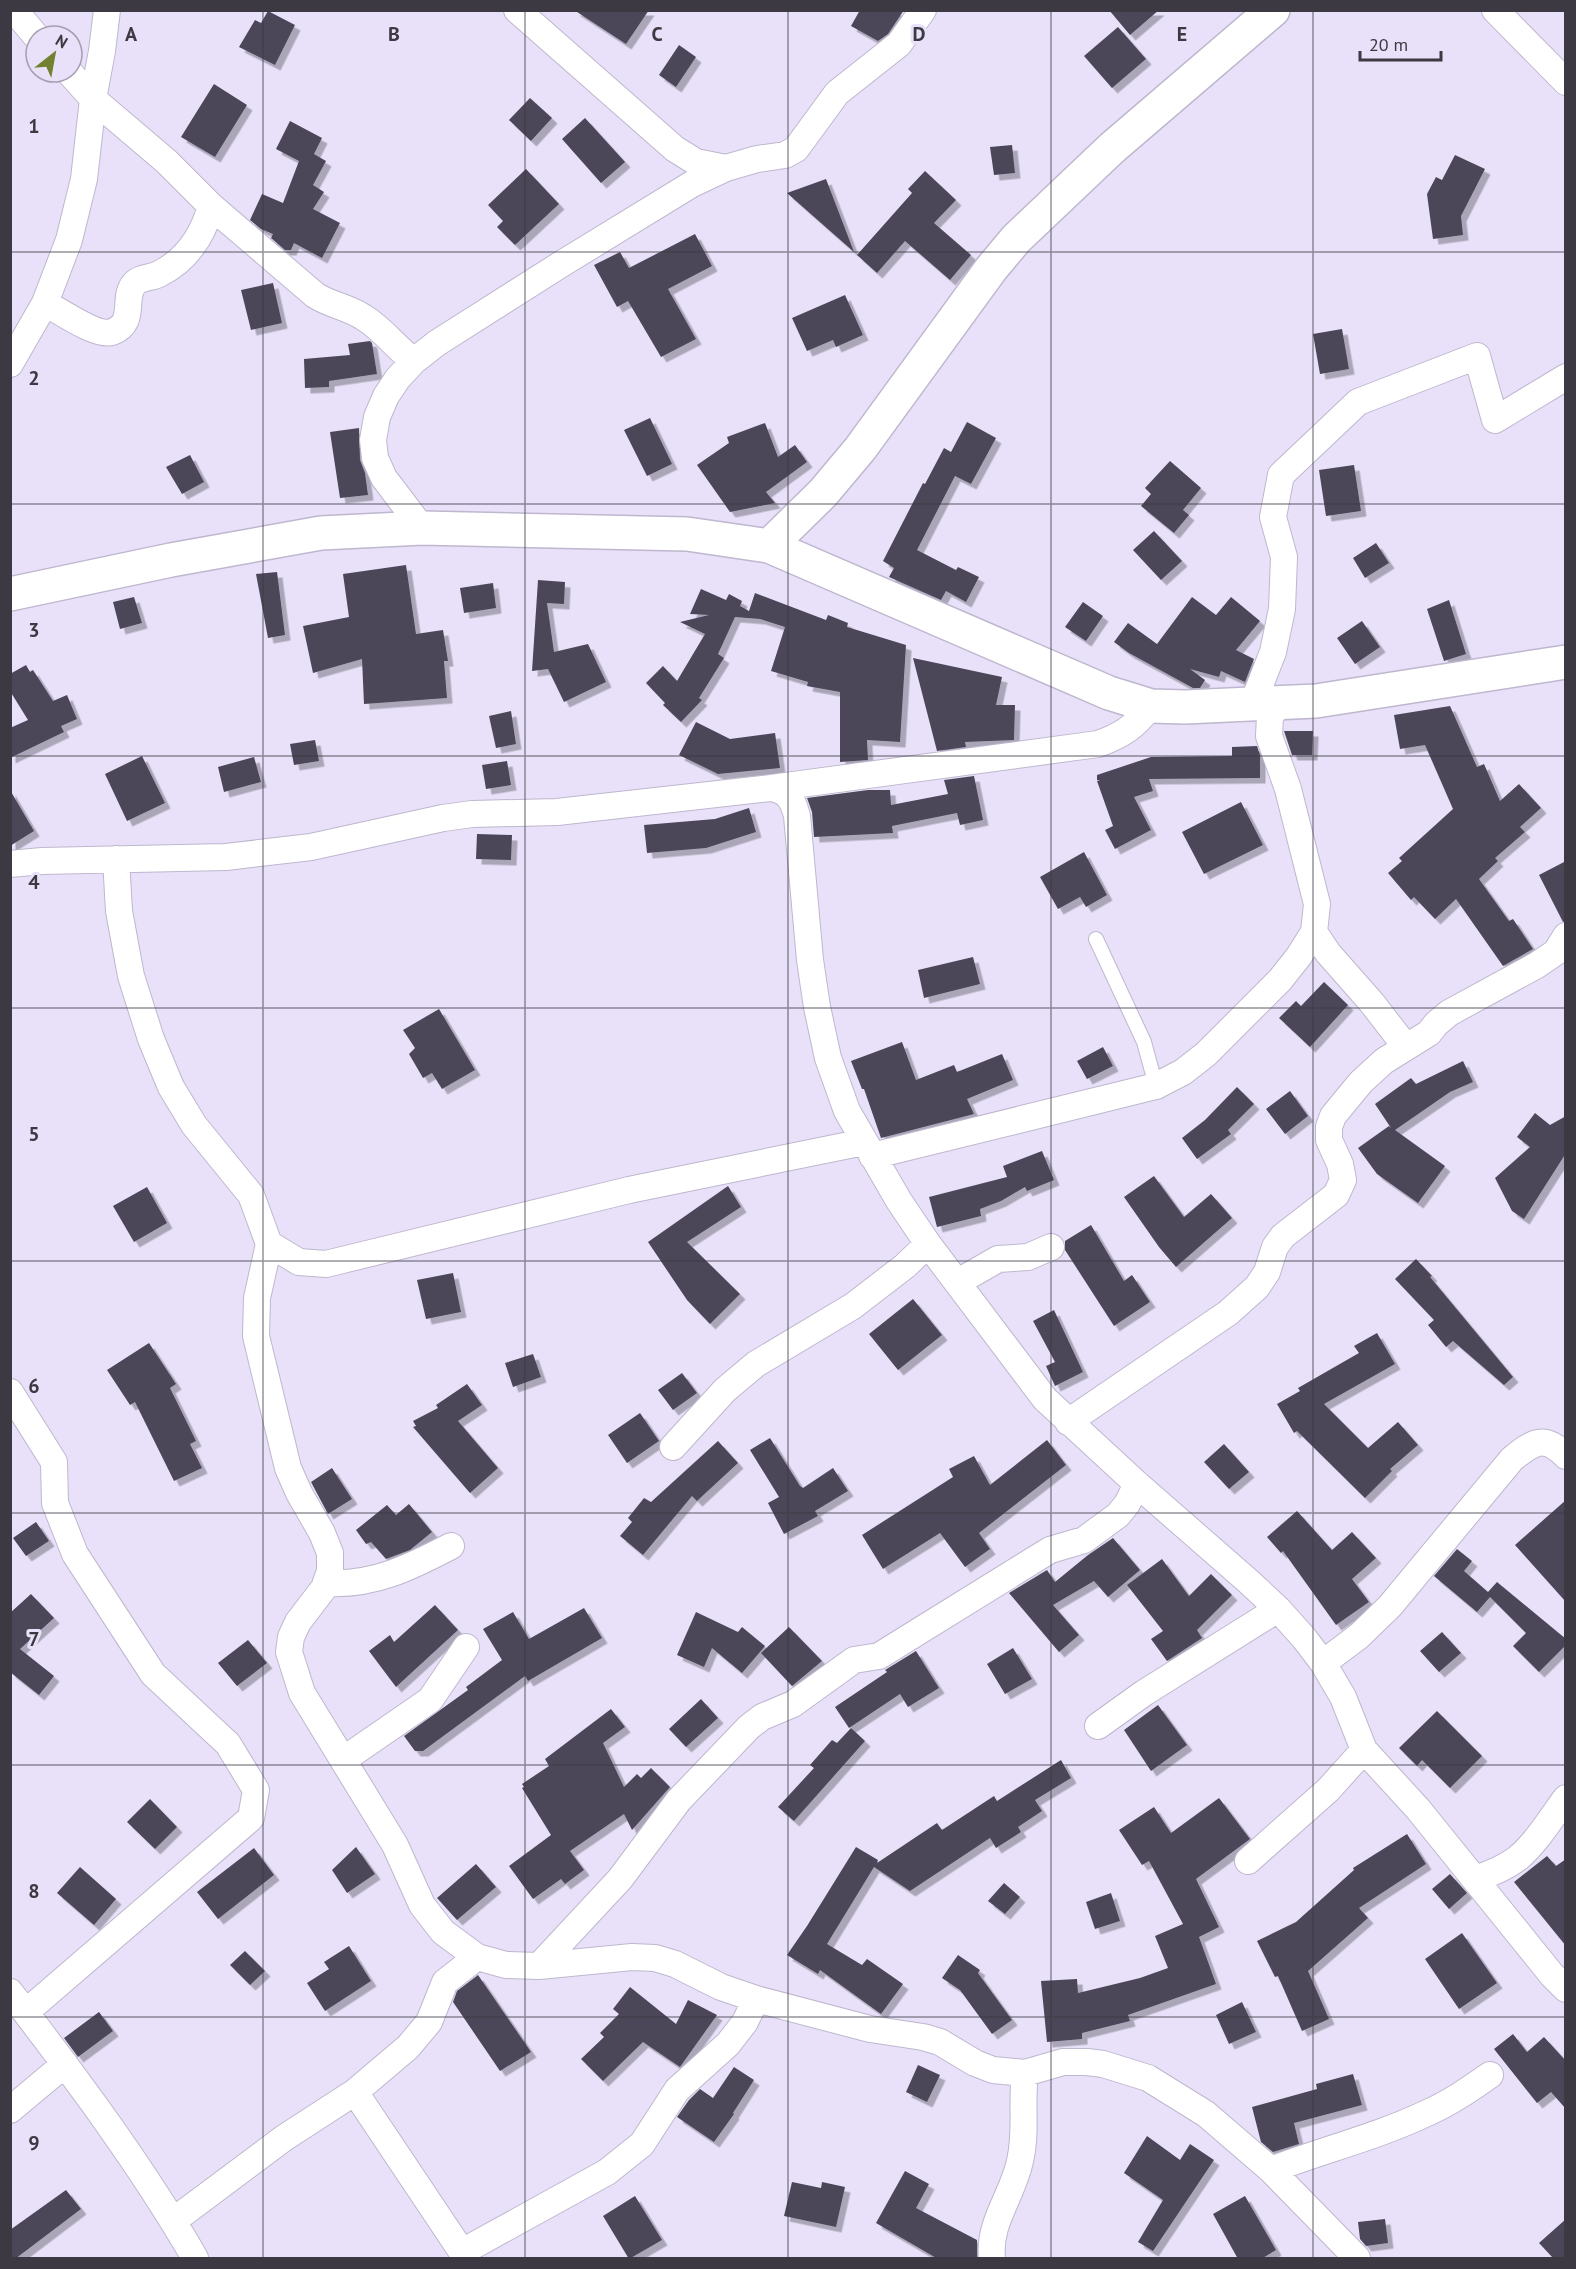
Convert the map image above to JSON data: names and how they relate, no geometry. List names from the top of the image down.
{
  "scale_bar": "20 m",
  "north": "top right",
  "grid": {
    "columns": [
      "A",
      "B",
      "C",
      "D",
      "E"
    ],
    "rows": [
      "1",
      "2",
      "3",
      "4",
      "5",
      "6",
      "7",
      "8",
      "9"
    ]
  }
}
